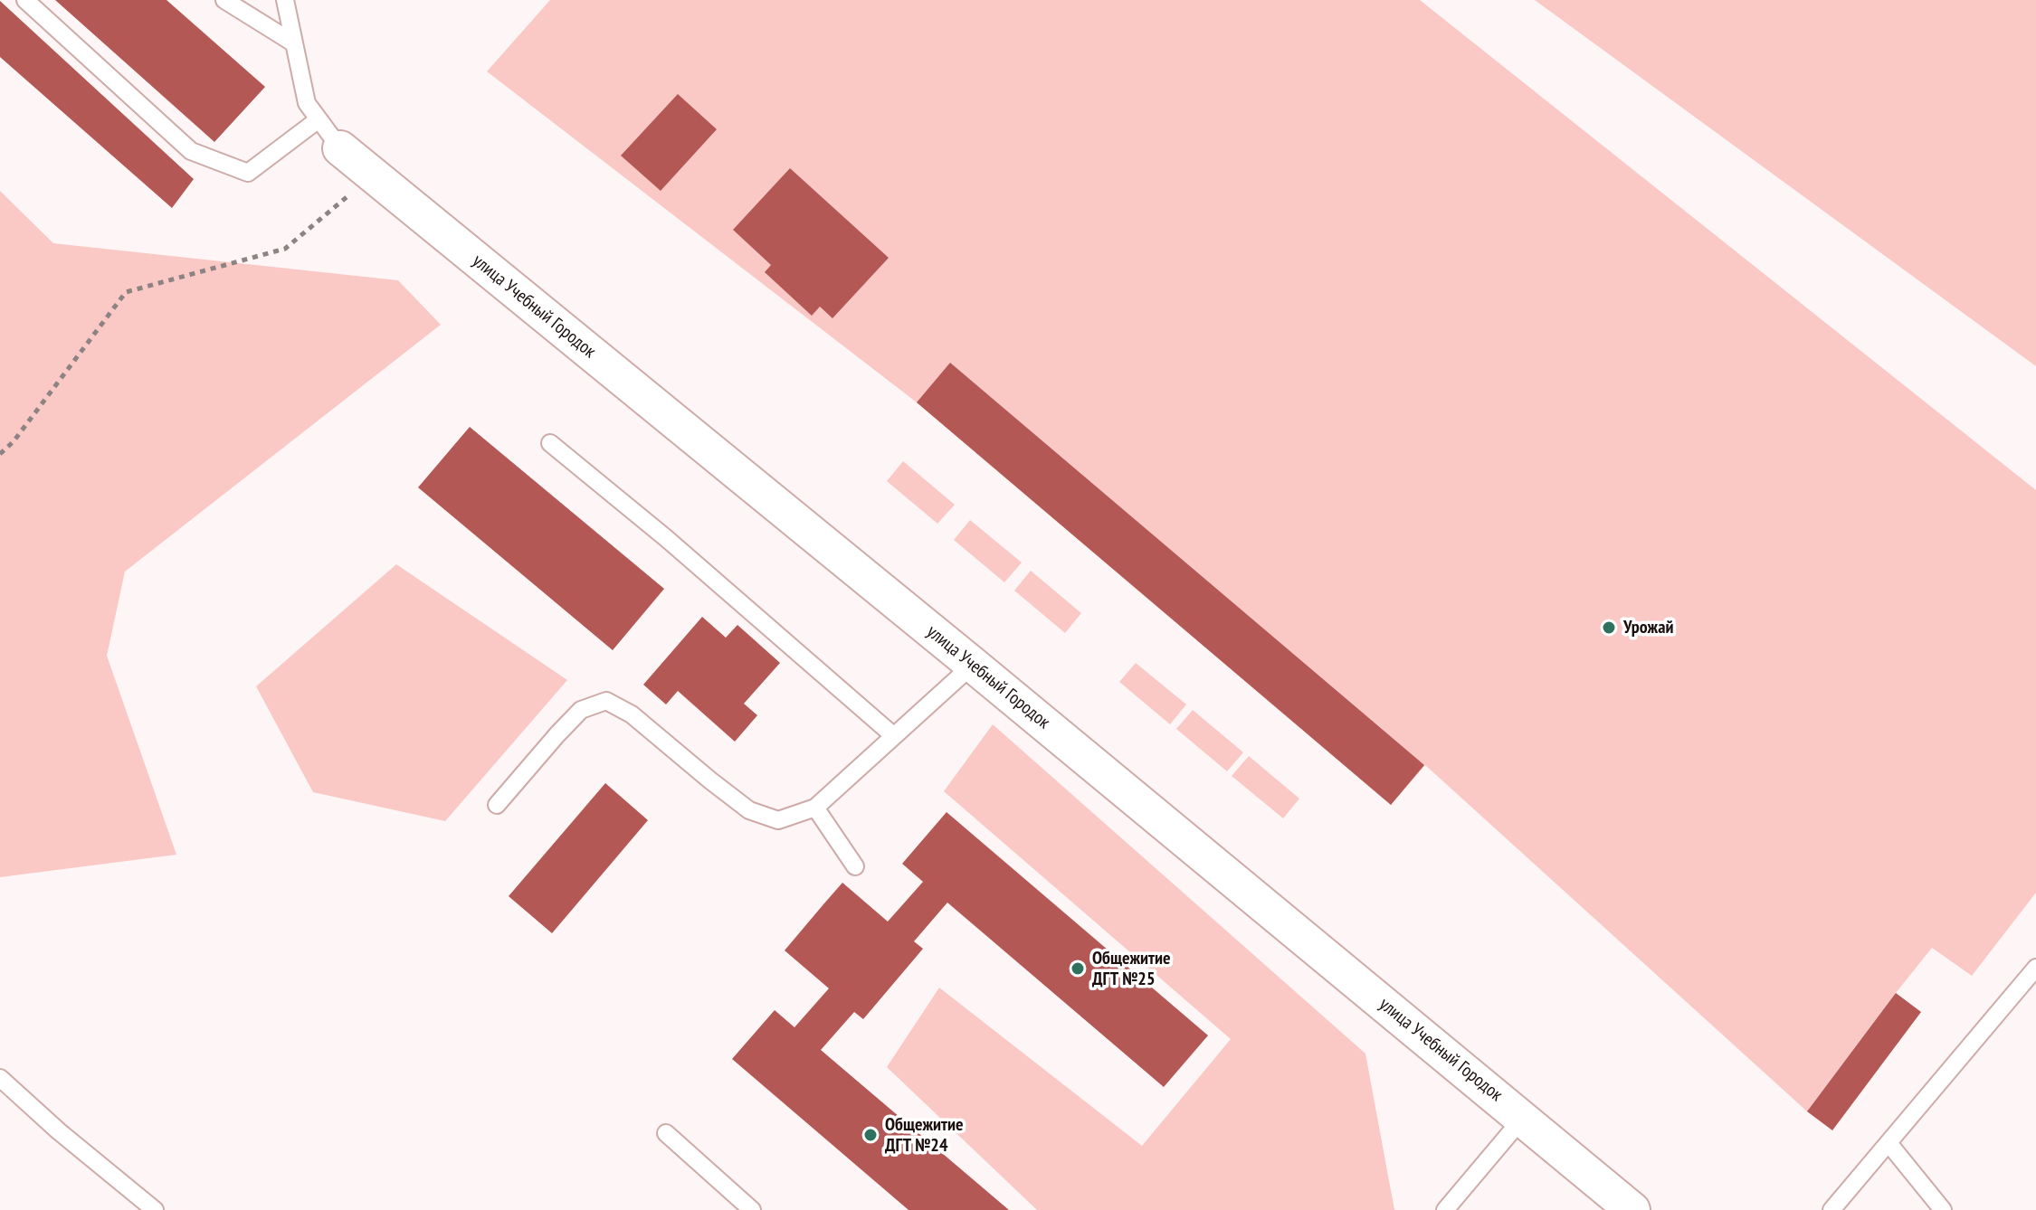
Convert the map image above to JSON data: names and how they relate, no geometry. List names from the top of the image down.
{
  "streets": {
    "street": ["улица Учебный Городок"]
  },
  "places": ["Урожай", "Общежитие ДГТ №25", "Общежитие ДГТ №24"]
}
